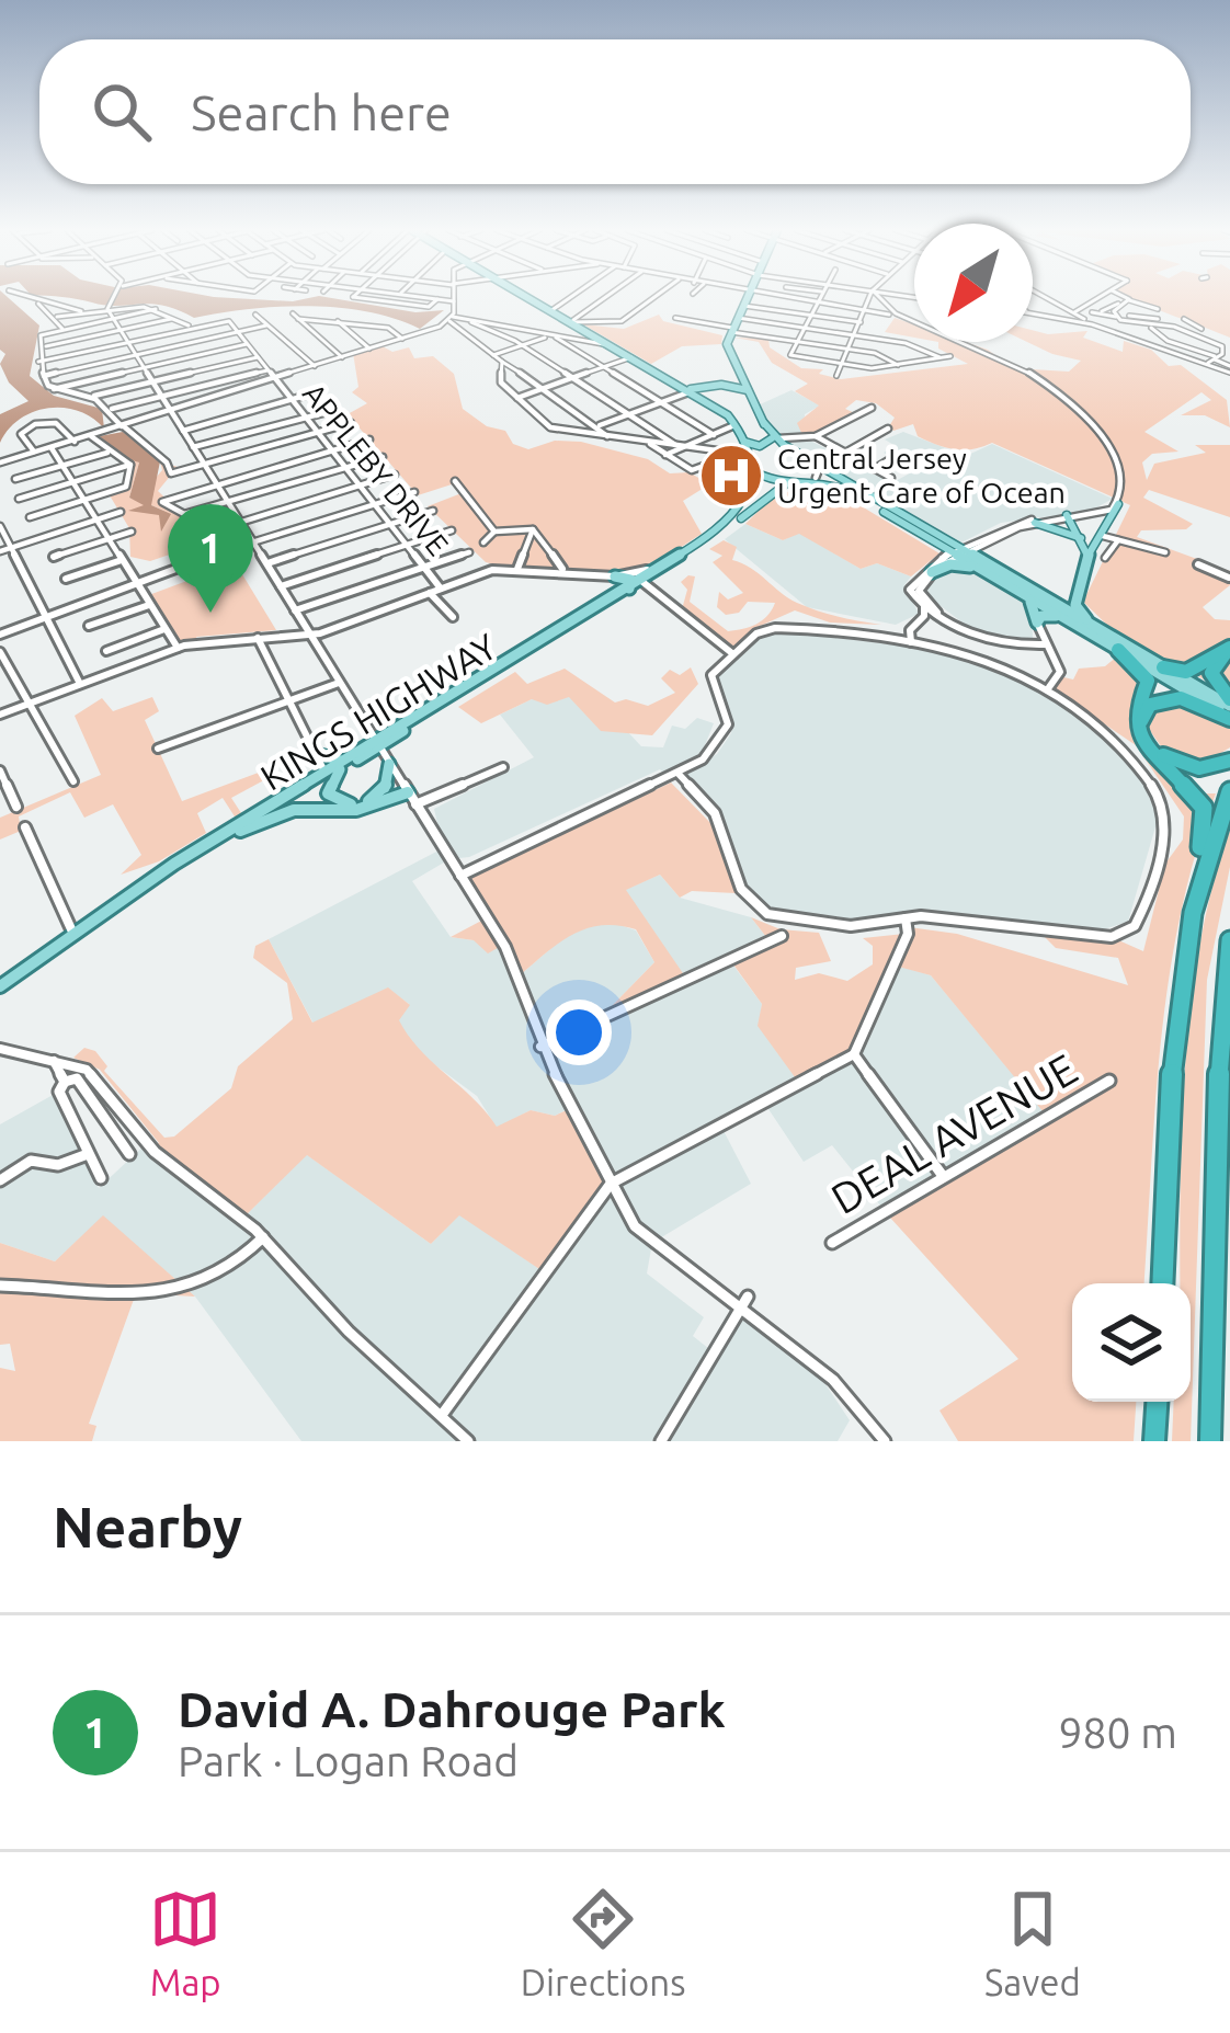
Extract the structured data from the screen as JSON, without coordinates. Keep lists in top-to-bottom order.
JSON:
{
  "streets": {
    "main road": ["KINGS HIGHWAY"],
    "street": ["APPLEBY DRIVE", "DEAL AVENUE"]
  },
  "places": {
    "hospital": ["Central Jersey Urgent Care of Ocean"]
  },
  "north": "bottom left",
  "page": {
    "search": "Search here",
    "pins": "1",
    "heading": "Nearby",
    "list": [
      {
        "mark": "1",
        "name": "David A. Dahrouge Park",
        "note": "Park · Logan Road",
        "value": "980 m"
      }
    ],
    "nav": ["Map", "Directions", "Saved"]
  }
}
